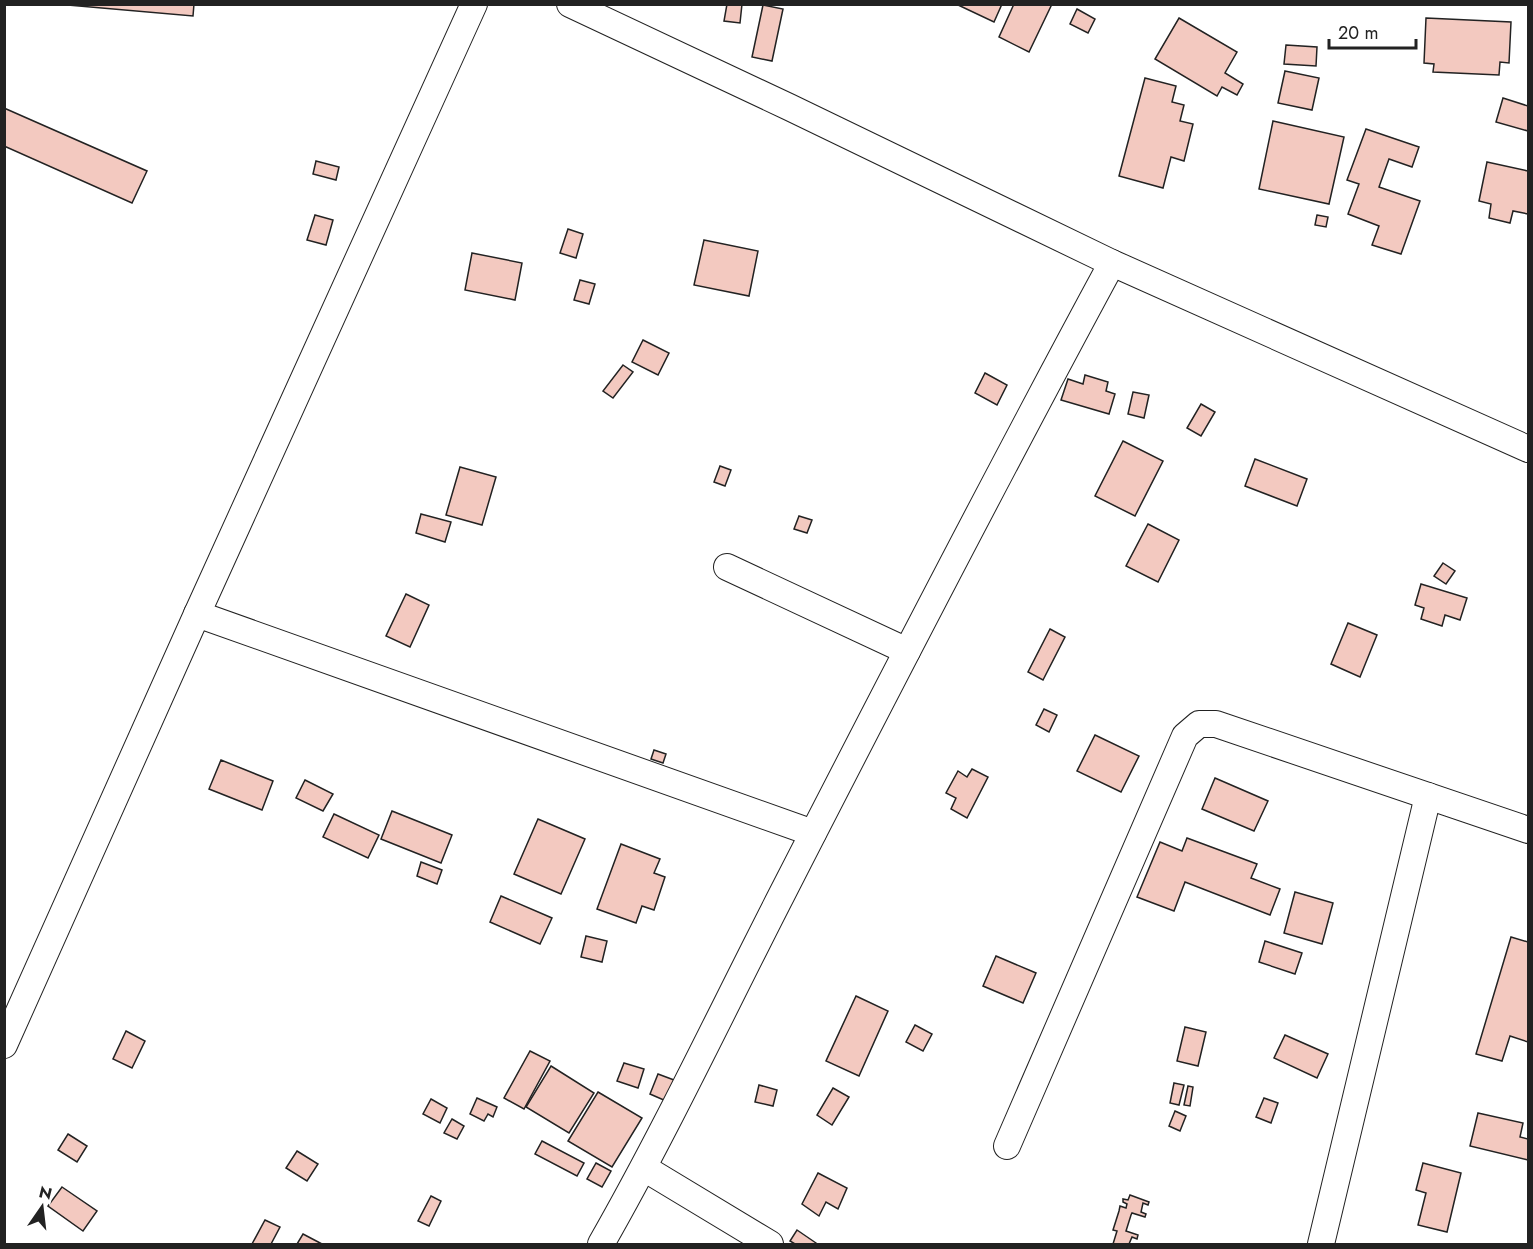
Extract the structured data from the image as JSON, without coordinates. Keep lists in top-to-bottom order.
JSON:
{
  "scale_bar": "20 m",
  "north": "top"
}
